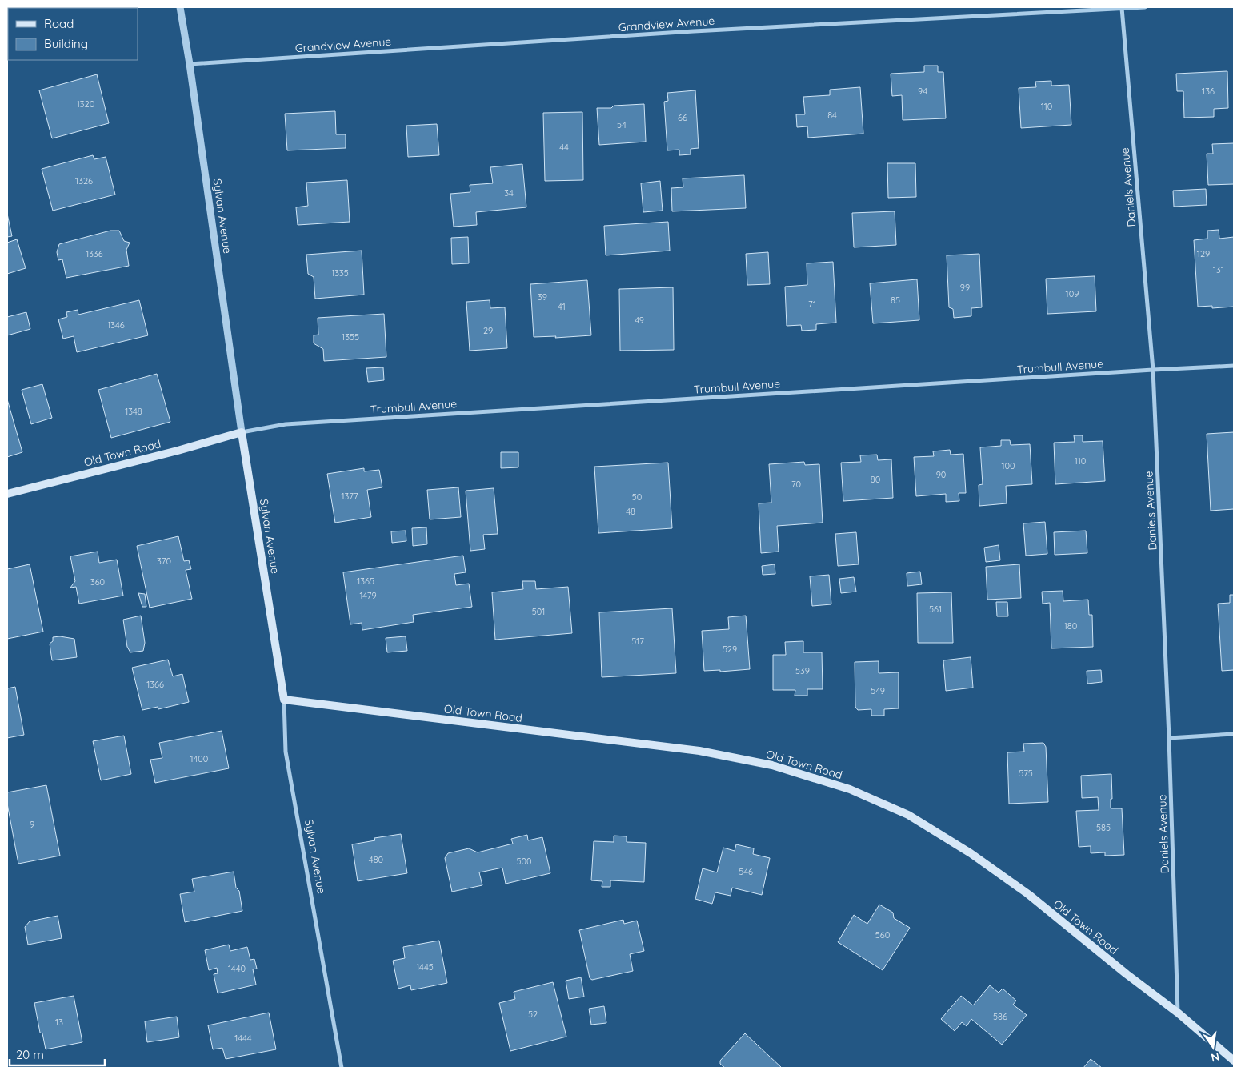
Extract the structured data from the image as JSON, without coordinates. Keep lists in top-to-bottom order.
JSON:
{
  "streets": {
    "main road": ["Sylvan Avenue", "Old Town Road"],
    "street": ["Grandview Avenue", "Daniels Avenue", "Trumbull Avenue"]
  },
  "crossings": [
    ["Grandview Avenue", "Daniels Avenue"],
    ["Grandview Avenue", "Sylvan Avenue"],
    ["Daniels Avenue", "Trumbull Avenue"],
    ["Daniels Avenue", "Old Town Road"],
    ["Sylvan Avenue", "Trumbull Avenue"],
    ["Sylvan Avenue", "Old Town Road"],
    ["Trumbull Avenue", "Old Town Road"]
  ],
  "house_numbers": [
    "94",
    "136",
    "1320",
    "110",
    "84",
    "66",
    "54",
    "44",
    "1326",
    "34",
    "1336",
    "129",
    "131",
    "1335",
    "99",
    "109",
    "39",
    "85",
    "71",
    "41",
    "49",
    "1346",
    "29",
    "1355",
    "1348",
    "110",
    "100",
    "90",
    "80",
    "70",
    "1377",
    "50",
    "48",
    "370",
    "1365",
    "360",
    "1479",
    "561",
    "501",
    "180",
    "517",
    "529",
    "539",
    "1366",
    "549",
    "1400",
    "575",
    "9",
    "585",
    "480",
    "500",
    "546",
    "560",
    "1445",
    "1440",
    "52",
    "586",
    "13",
    "1444"
  ],
  "legend": ["Road", "Building"],
  "scale_bar": "20 m",
  "north": "bottom"
}
